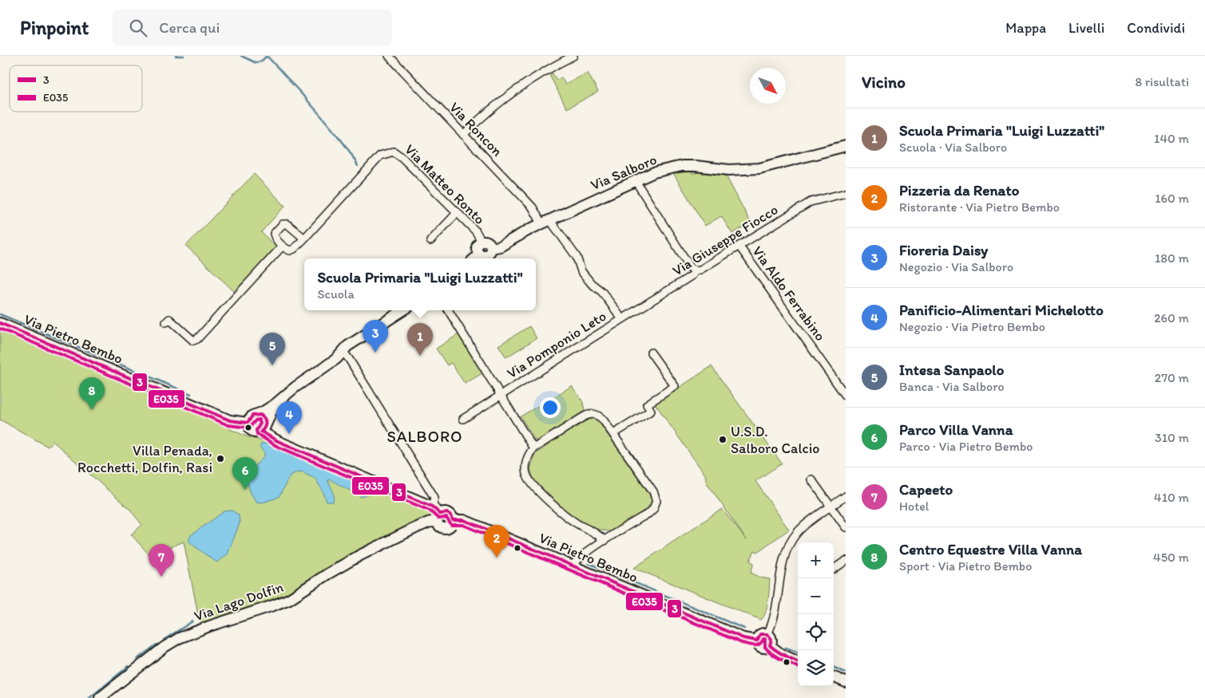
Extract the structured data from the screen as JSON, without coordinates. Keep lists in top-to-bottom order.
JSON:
{
  "streets": {
    "street": [
      "Via Roncon",
      "Via Salboro",
      "Via Matteo Ronto",
      "Via Giuseppe Fiocco",
      "Via Aldo Ferrabino",
      "Via Pietro Bembo",
      "Via Pomponio Leto",
      "Via Lago Dolfin"
    ]
  },
  "crossings": [
    ["Via Roncon", "Via Salboro"],
    ["Via Roncon", "Via Pomponio Leto"],
    ["Via Salboro", "Via Matteo Ronto"],
    ["Via Salboro", "Via Pomponio Leto"],
    ["Via Giuseppe Fiocco", "Via Aldo Ferrabino"],
    ["Via Giuseppe Fiocco", "Via Pomponio Leto"],
    ["Via Pietro Bembo", "Via Lago Dolfin"]
  ],
  "districts": ["SALBORO"],
  "places": ["U.S.D. Salboro Calcio", "Villa Penada, Rocchetti, Dolfin, Rasi"],
  "lines": ["transit line 3", "transit line E035"],
  "legend": ["3", "E035"],
  "north": "bottom right",
  "page": {
    "header": "Pinpoint",
    "search": "Cerca qui",
    "nav": ["Mappa", "Livelli", "Condividi"],
    "heading": ["Vicino", "8 risultati"],
    "list": [
      {
        "mark": "1",
        "name": "Scuola Primaria \"Luigi Luzzatti\"",
        "note": "Scuola · Via Salboro",
        "value": "140 m"
      },
      {
        "mark": "2",
        "name": "Pizzeria da Renato",
        "note": "Ristorante · Via Pietro Bembo",
        "value": "160 m"
      },
      {
        "mark": "3",
        "name": "Fioreria Daisy",
        "note": "Negozio · Via Salboro",
        "value": "180 m"
      },
      {
        "mark": "4",
        "name": "Panificio-Alimentari Michelotto",
        "note": "Negozio · Via Pietro Bembo",
        "value": "260 m"
      },
      {
        "mark": "5",
        "name": "Intesa Sanpaolo",
        "note": "Banca · Via Salboro",
        "value": "270 m"
      },
      {
        "mark": "6",
        "name": "Parco Villa Vanna",
        "note": "Parco · Via Pietro Bembo",
        "value": "310 m"
      },
      {
        "mark": "7",
        "name": "Capeeto",
        "note": "Hotel",
        "value": "410 m"
      },
      {
        "mark": "8",
        "name": "Centro Equestre Villa Vanna",
        "note": "Sport · Via Pietro Bembo",
        "value": "450 m"
      }
    ],
    "popup": ["Scuola Primaria \"Luigi Luzzatti\"", "Scuola"],
    "pins": [
      "3",
      "1",
      "5",
      "8",
      "4",
      "6",
      "2",
      "7"
    ],
    "map_buttons": ["+", "−"]
  }
}
